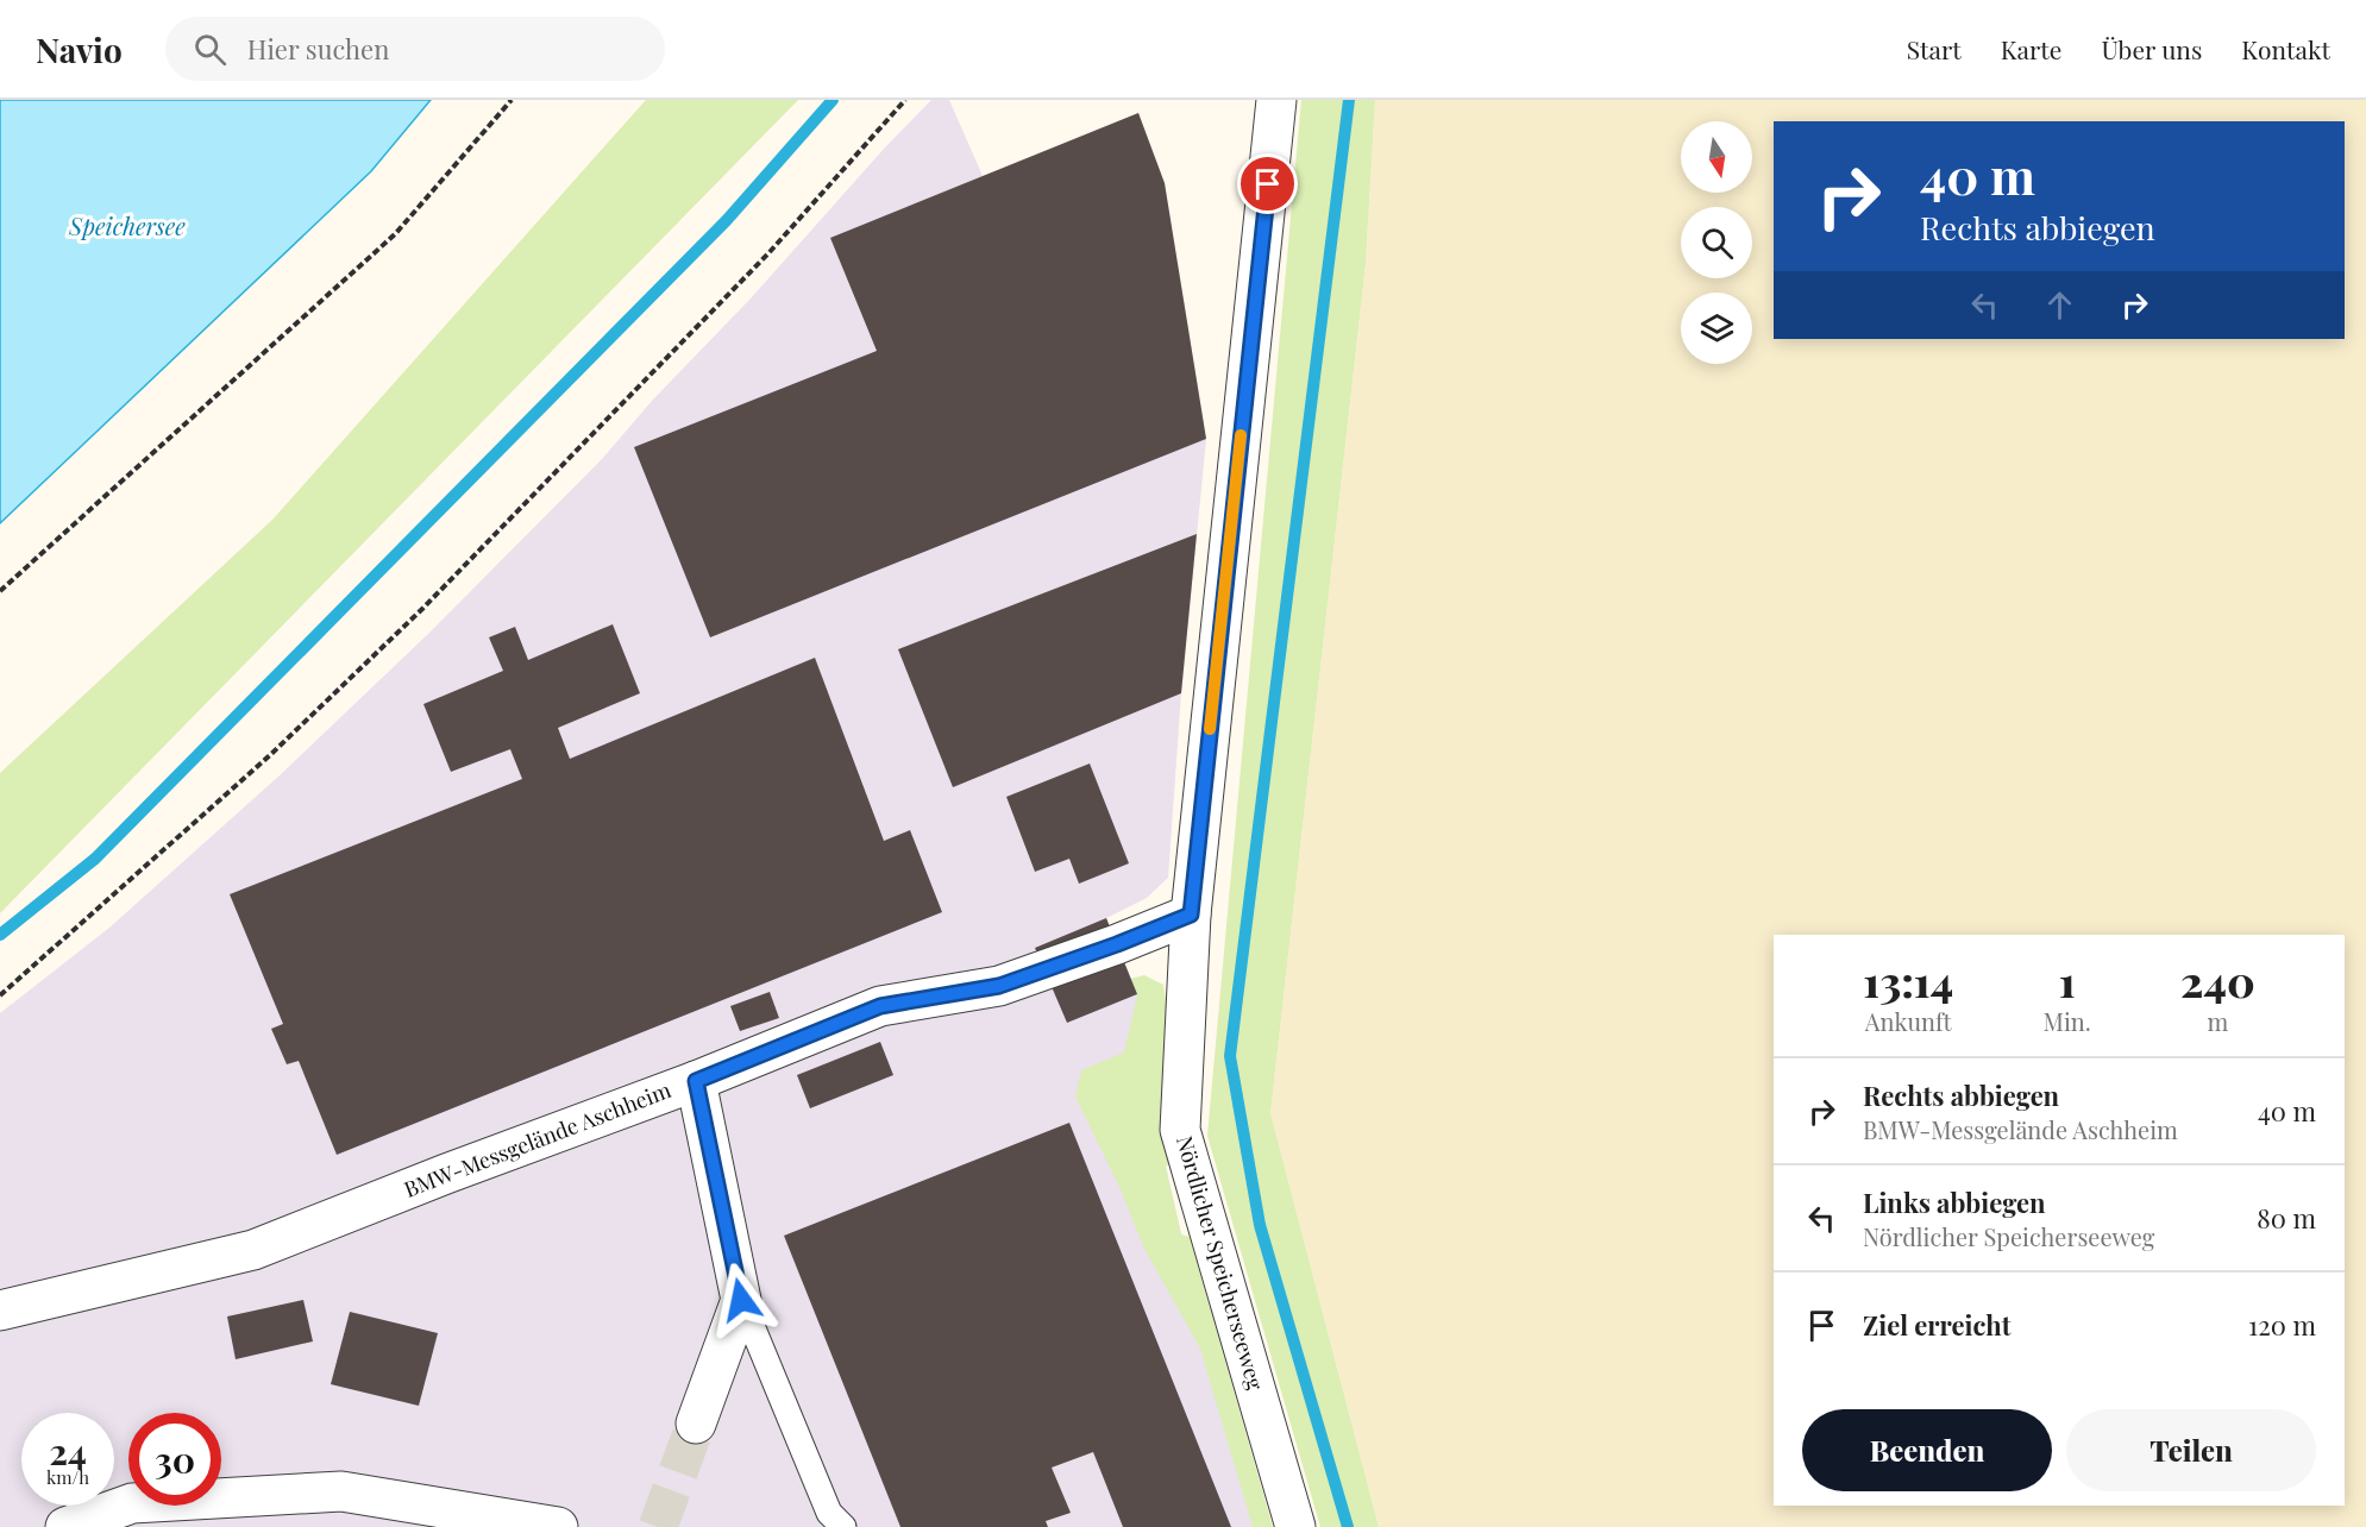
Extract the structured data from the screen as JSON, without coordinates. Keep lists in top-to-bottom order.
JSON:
{
  "streets": {
    "street": ["BMW-Messgelände Aschheim", "Nördlicher Speicherseeweg"]
  },
  "crossings": [
    ["BMW-Messgelände Aschheim", "Nördlicher Speicherseeweg"]
  ],
  "water": ["Speichersee"],
  "north": "bottom",
  "page": {
    "header": "Navio",
    "search": "Hier suchen",
    "nav": [
      "Start",
      "Karte",
      "Über uns",
      "Kontakt"
    ],
    "turn": ["40 m", "Rechts abbiegen"],
    "eta": [
      "13:14",
      "Ankunft",
      "1",
      "Min.",
      "240",
      "m"
    ],
    "list": [
      {
        "name": "Rechts abbiegen",
        "note": "BMW-Messgelände Aschheim",
        "value": "40 m"
      },
      {
        "name": "Links abbiegen",
        "note": "Nördlicher Speicherseeweg",
        "value": "80 m"
      },
      {
        "name": "Ziel erreicht",
        "value": "120 m"
      }
    ],
    "buttons": ["Beenden", "Teilen"],
    "speed": "24 km/h",
    "limit": "30"
  }
}
